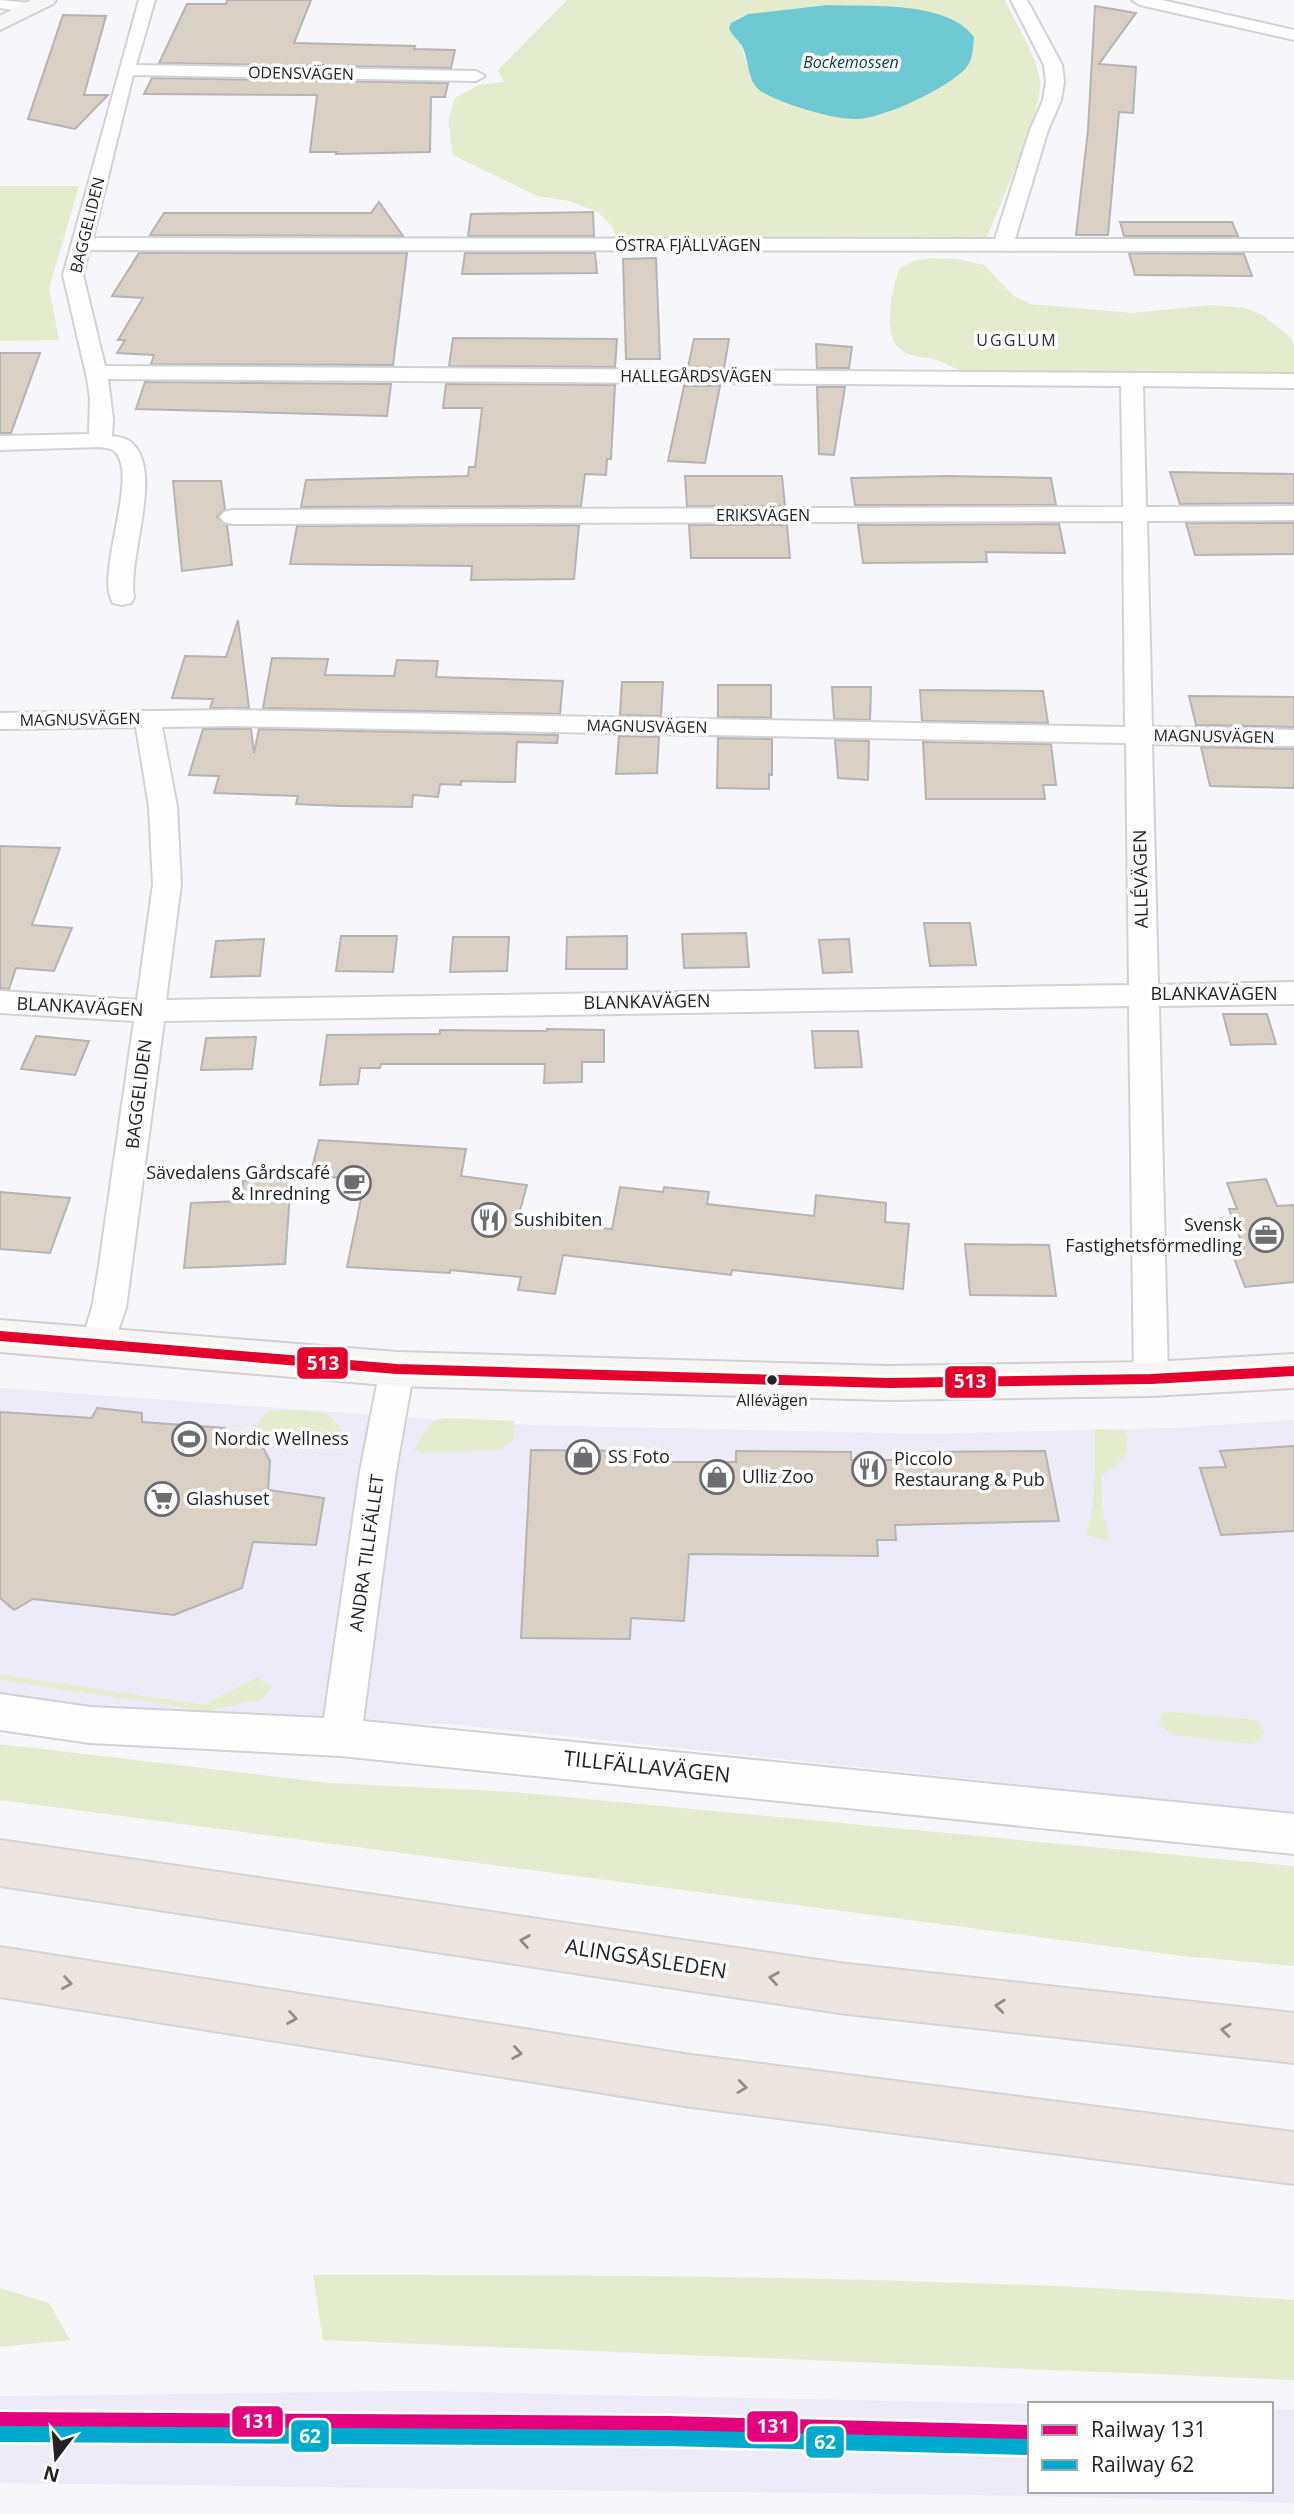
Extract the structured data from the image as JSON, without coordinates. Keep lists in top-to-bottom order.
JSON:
{
  "streets": {
    "highway": ["ALINGSÅSLEDEN"],
    "street": [
      "ODENSVÄGEN",
      "BAGGELIDEN",
      "ÖSTRA FJÄLLVÄGEN",
      "HALLEGÅRDSVÄGEN",
      "ERIKSVÄGEN",
      "MAGNUSVÄGEN",
      "ALLÉVÄGEN",
      "BLANKAVÄGEN",
      "ANDRA TILLFÄLLET",
      "TILLFÄLLAVÄGEN"
    ]
  },
  "crossings": [
    ["ODENSVÄGEN", "BAGGELIDEN"],
    ["BAGGELIDEN", "ÖSTRA FJÄLLVÄGEN"],
    ["BAGGELIDEN", "HALLEGÅRDSVÄGEN"],
    ["BAGGELIDEN", "MAGNUSVÄGEN"],
    ["BAGGELIDEN", "BLANKAVÄGEN"],
    ["HALLEGÅRDSVÄGEN", "ALLÉVÄGEN"],
    ["ERIKSVÄGEN", "ALLÉVÄGEN"],
    ["MAGNUSVÄGEN", "ALLÉVÄGEN"],
    ["ALLÉVÄGEN", "BLANKAVÄGEN"],
    ["ANDRA TILLFÄLLET", "TILLFÄLLAVÄGEN"]
  ],
  "districts": ["UGGLUM"],
  "water": ["Bockemossen"],
  "places": {
    "cafe": ["Sävedalens Gårdscafé & Inredning"],
    "restaurant": ["Sushibiten", "Piccolo Restaurang & Pub"],
    "office": ["Svensk Fastighetsförmedling"],
    "other": ["Allévägen"],
    "sports": ["Nordic Wellness"],
    "shop": ["SS Foto", "Ulliz Zoo"],
    "supermarket": ["Glashuset"]
  },
  "lines": ["transit line 513", "rail line 131", "rail line 62"],
  "legend": ["Railway 131", "Railway 62"],
  "north": "bottom"
}
